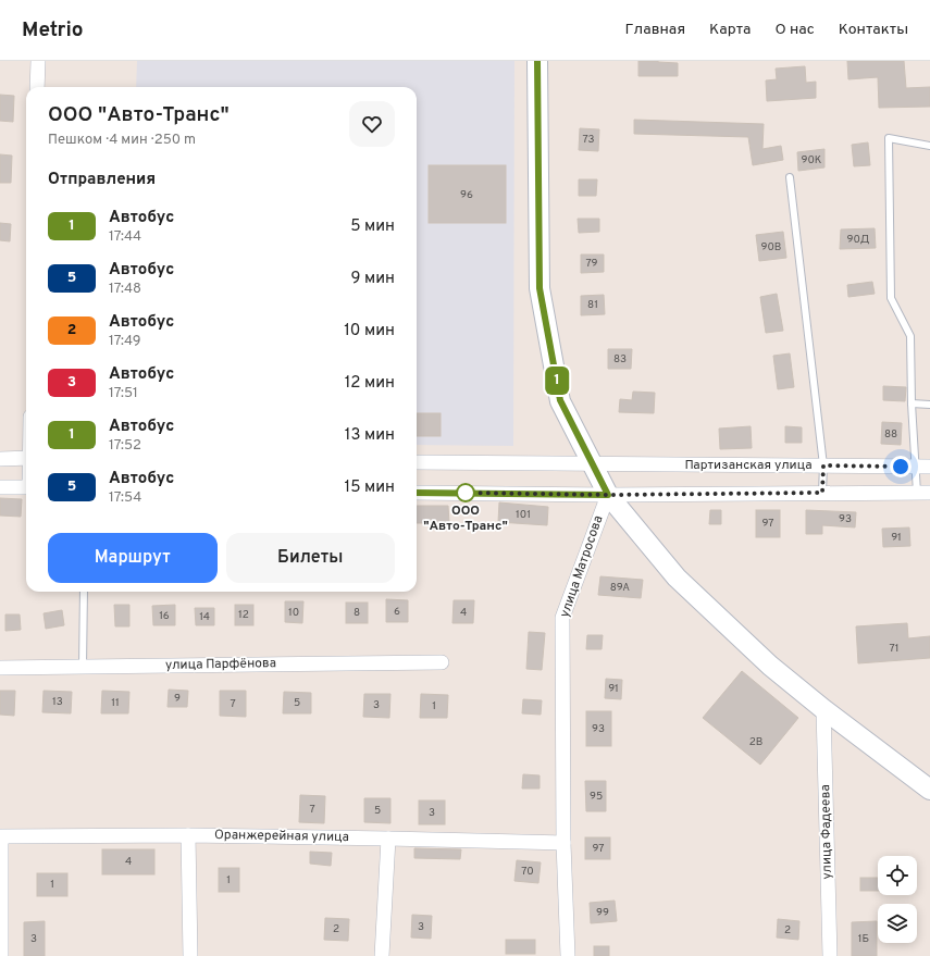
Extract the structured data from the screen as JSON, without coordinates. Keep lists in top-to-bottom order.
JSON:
{
  "streets": {
    "street": [
      "Партизанская улица",
      "улица Матросова",
      "улица Парфёнова",
      "улица Фадеева",
      "Оранжерейная улица"
    ]
  },
  "crossings": [
    ["Партизанская улица", "улица Матросова"],
    ["улица Матросова", "Оранжерейная улица"]
  ],
  "places": ["ООО \"Авто-Транс\""],
  "lines": ["bus line 1"],
  "house_numbers": [
    "73",
    "90К",
    "96",
    "90Д",
    "90В",
    "79",
    "81",
    "83",
    "88",
    "101",
    "93",
    "97",
    "91",
    "89А",
    "6",
    "10",
    "8",
    "4",
    "12",
    "16",
    "14",
    "71",
    "91",
    "9",
    "13",
    "11",
    "5",
    "7",
    "3",
    "1",
    "93",
    "2В",
    "95",
    "7",
    "5",
    "3",
    "97",
    "4",
    "70",
    "1",
    "1",
    "99",
    "3",
    "2",
    "2",
    "3",
    "1Б"
  ],
  "page": {
    "header": "Metrio",
    "nav": [
      "Главная",
      "Карта",
      "О нас",
      "Контакты"
    ],
    "on_map": "1",
    "heading": [
      ["ООО \"Авто-Транс\"", "Пешком · 4 мин · 250 m"],
      "Отправления"
    ],
    "list": [
      {
        "mark": "1",
        "name": "Автобус",
        "note": "17:44",
        "value": "5 мин"
      },
      {
        "mark": "5",
        "name": "Автобус",
        "note": "17:48",
        "value": "9 мин"
      },
      {
        "mark": "2",
        "name": "Автобус",
        "note": "17:49",
        "value": "10 мин"
      },
      {
        "mark": "3",
        "name": "Автобус",
        "note": "17:51",
        "value": "12 мин"
      },
      {
        "mark": "1",
        "name": "Автобус",
        "note": "17:52",
        "value": "13 мин"
      },
      {
        "mark": "5",
        "name": "Автобус",
        "note": "17:54",
        "value": "15 мин"
      }
    ],
    "buttons": ["Маршрут", "Билеты"]
  }
}
